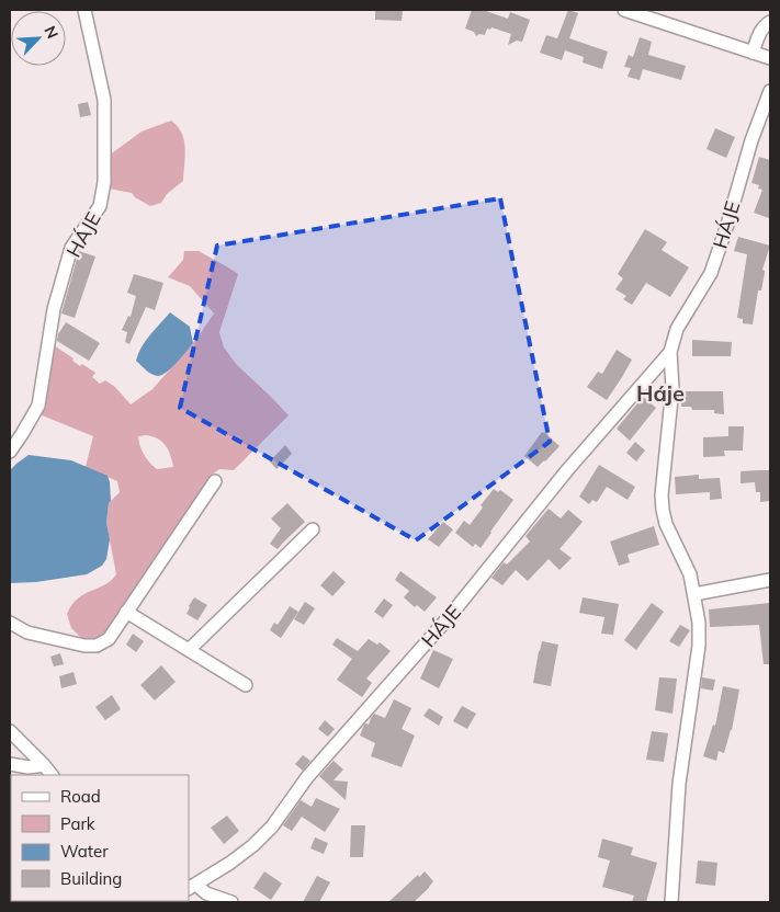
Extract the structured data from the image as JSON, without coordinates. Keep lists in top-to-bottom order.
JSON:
{
  "streets": {
    "street": ["HÁJE"]
  },
  "districts": ["Háje"],
  "legend": [
    "Road",
    "Park",
    "Water",
    "Building"
  ],
  "north": "top right"
}
